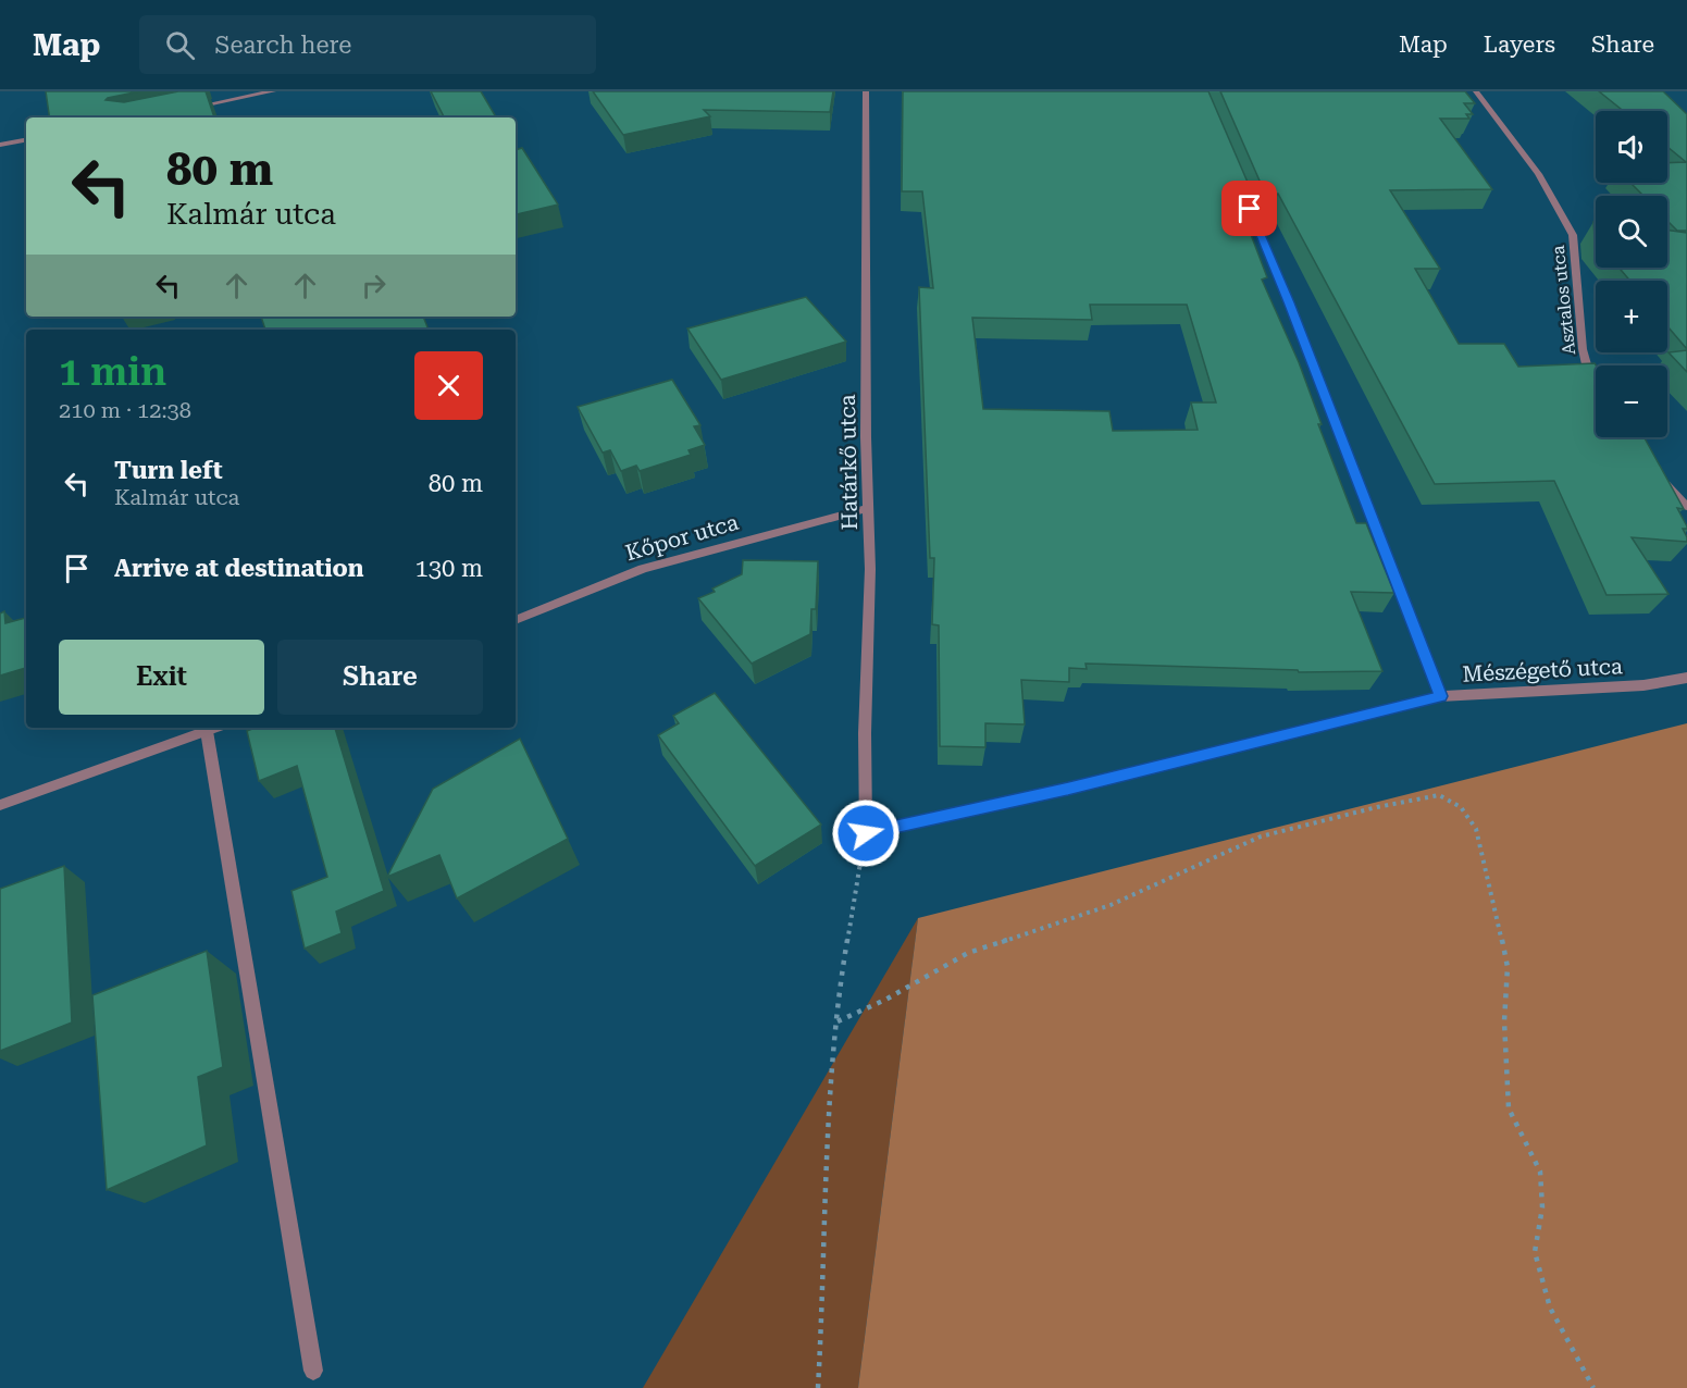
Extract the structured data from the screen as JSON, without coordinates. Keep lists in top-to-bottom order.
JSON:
{
  "streets": {
    "street": [
      "Asztalos utca",
      "Határkő utca",
      "Kőpor utca",
      "Mészégető utca"
    ]
  },
  "crossings": [
    ["Határkő utca", "Kőpor utca"],
    ["Határkő utca", "Mészégető utca"]
  ],
  "page": {
    "header": "Map",
    "search": "Search here",
    "nav": ["Map", "Layers", "Share"],
    "map_buttons": ["+", "−"],
    "turn": ["80 m", "Kalmár utca"],
    "heading": ["1 min", "210 m · 12:38"],
    "list": [
      {
        "name": "Turn left",
        "note": "Kalmár utca",
        "value": "80 m"
      },
      {
        "name": "Arrive at destination",
        "value": "130 m"
      }
    ],
    "buttons": ["Exit", "Share"]
  }
}
